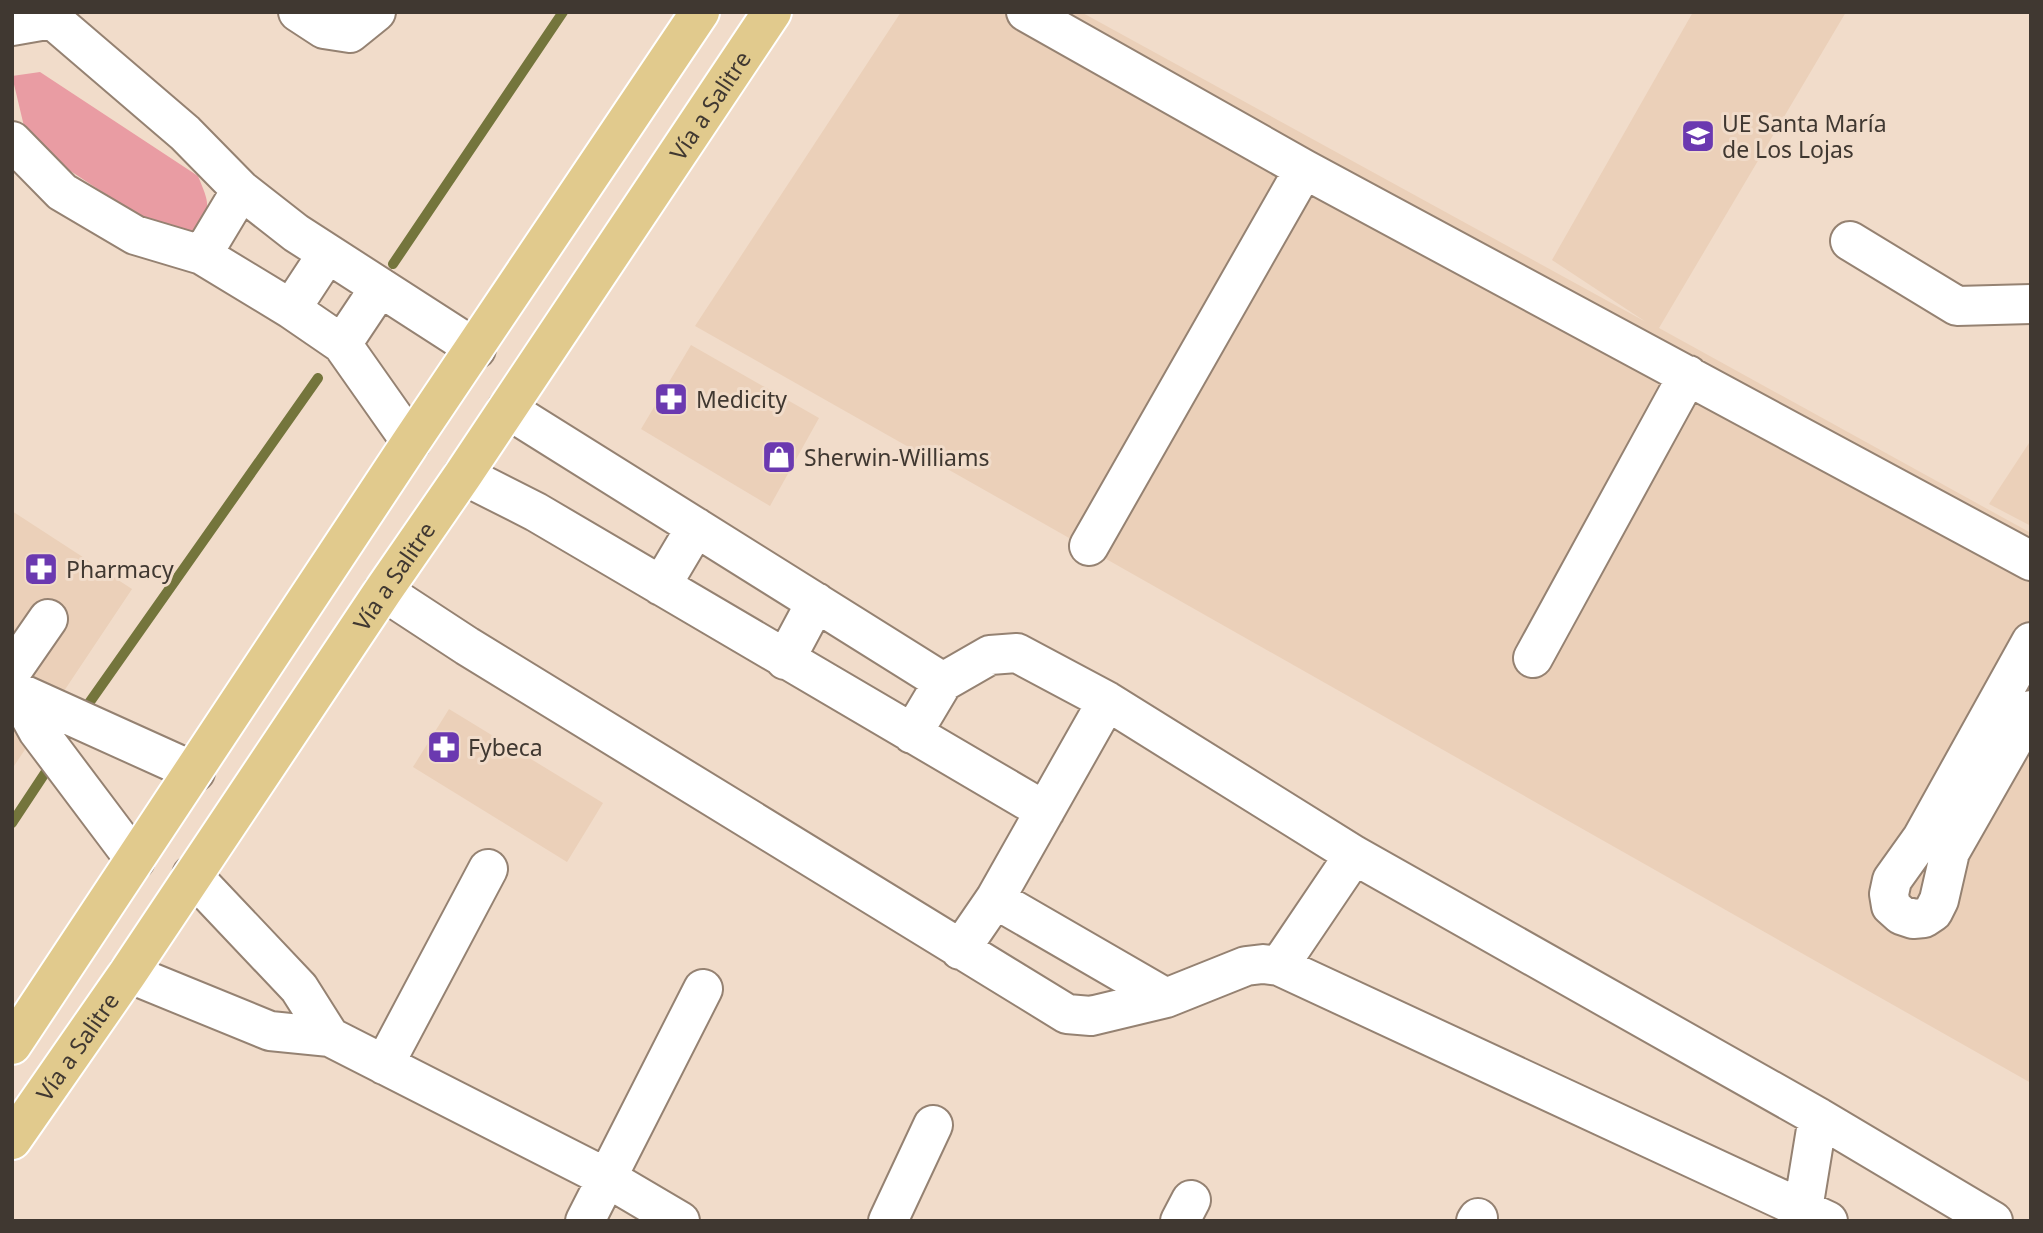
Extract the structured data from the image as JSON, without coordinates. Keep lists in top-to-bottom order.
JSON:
{
  "streets": {
    "main road": ["Vía a Salitre"]
  },
  "places": {
    "school or university": ["UE Santa María de Los Lojas"],
    "pharmacy": ["Medicity", "Pharmacy", "Fybeca"],
    "shop": ["Sherwin-Williams"]
  }
}
